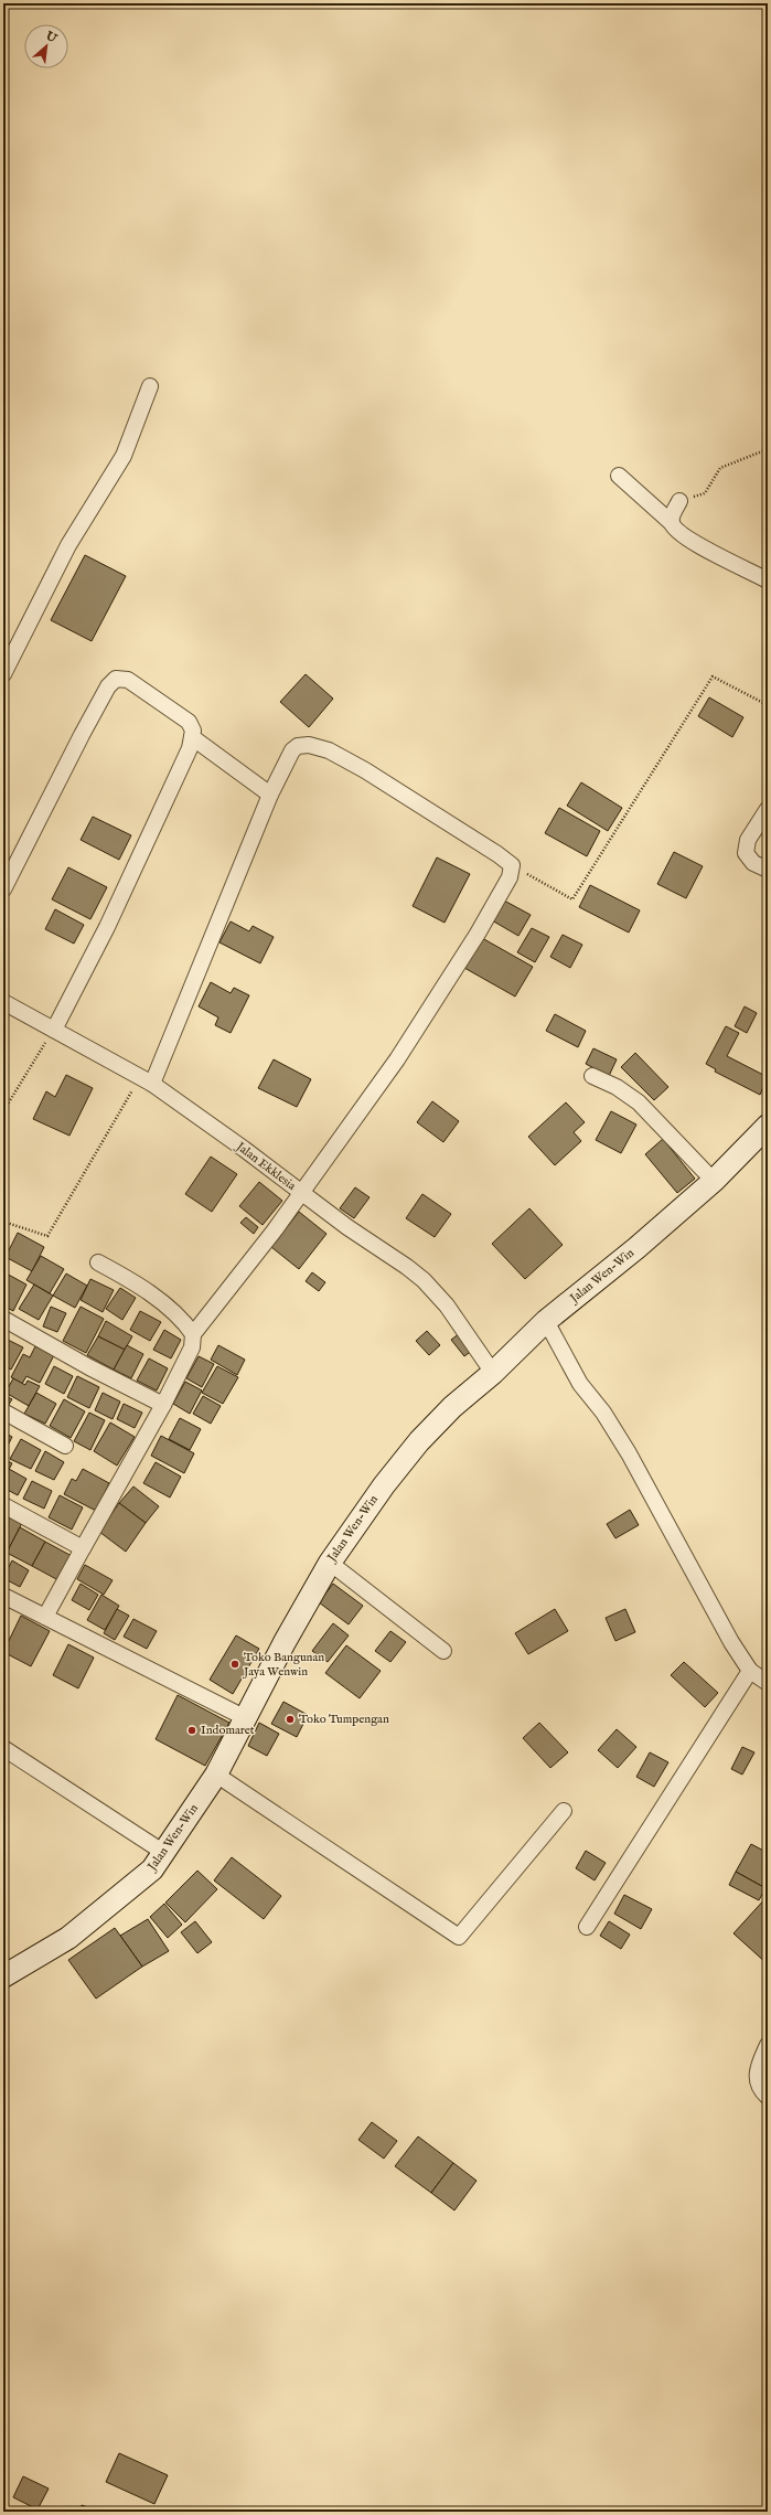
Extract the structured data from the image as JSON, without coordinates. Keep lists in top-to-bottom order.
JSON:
{
  "streets": {
    "street": ["Jalan Ekklesia", "Jalan Wen-Win"]
  },
  "crossings": [
    ["Jalan Ekklesia", "Jalan Wen-Win"]
  ],
  "places": ["Toko Bangunan Jaya Wenwin", "Toko Tumpengan", "Indomaret"],
  "north": "top right"
}
